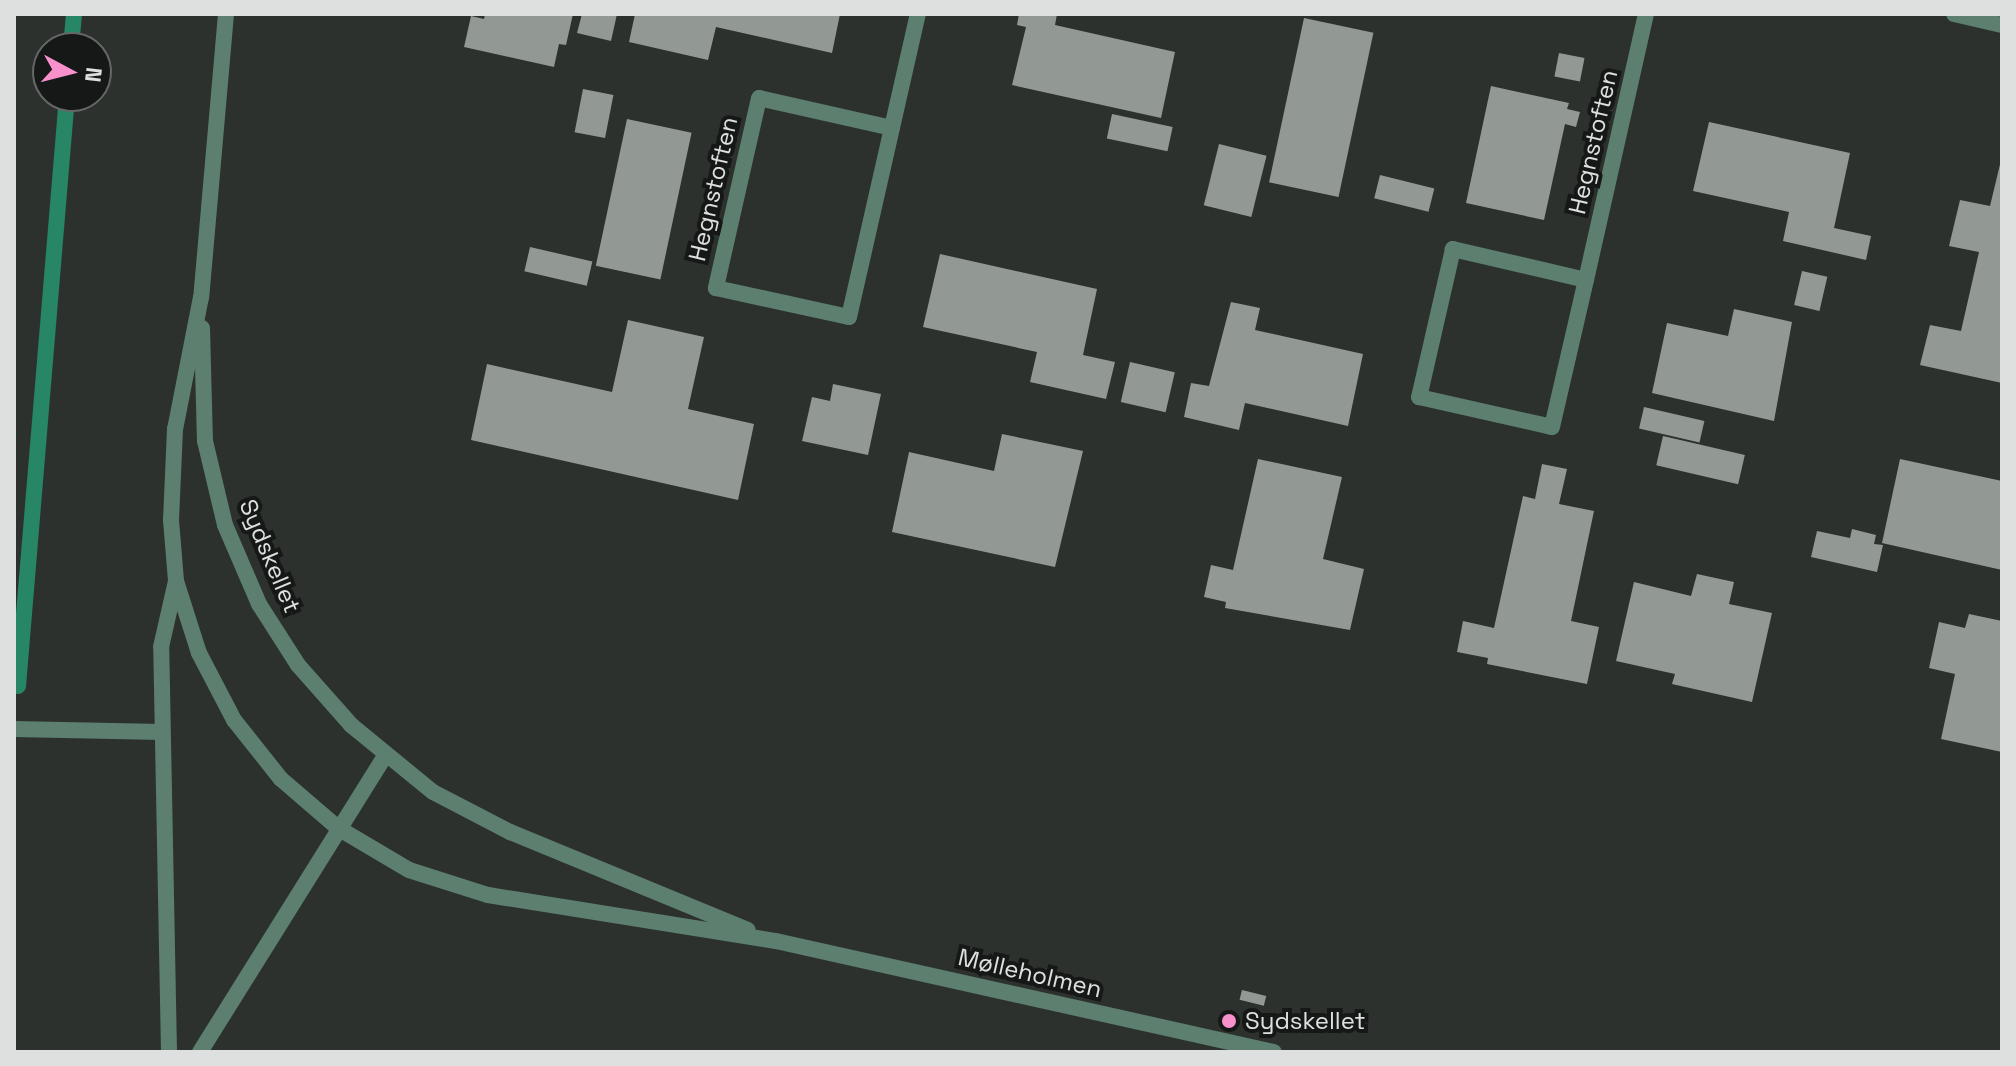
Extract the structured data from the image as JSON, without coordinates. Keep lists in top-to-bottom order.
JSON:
{
  "streets": {
    "street": ["Hegnstoften", "Sydskellet", "Mølleholmen"]
  },
  "crossings": [
    ["Sydskellet", "Mølleholmen"]
  ],
  "places": ["Sydskellet"],
  "north": "right"
}
